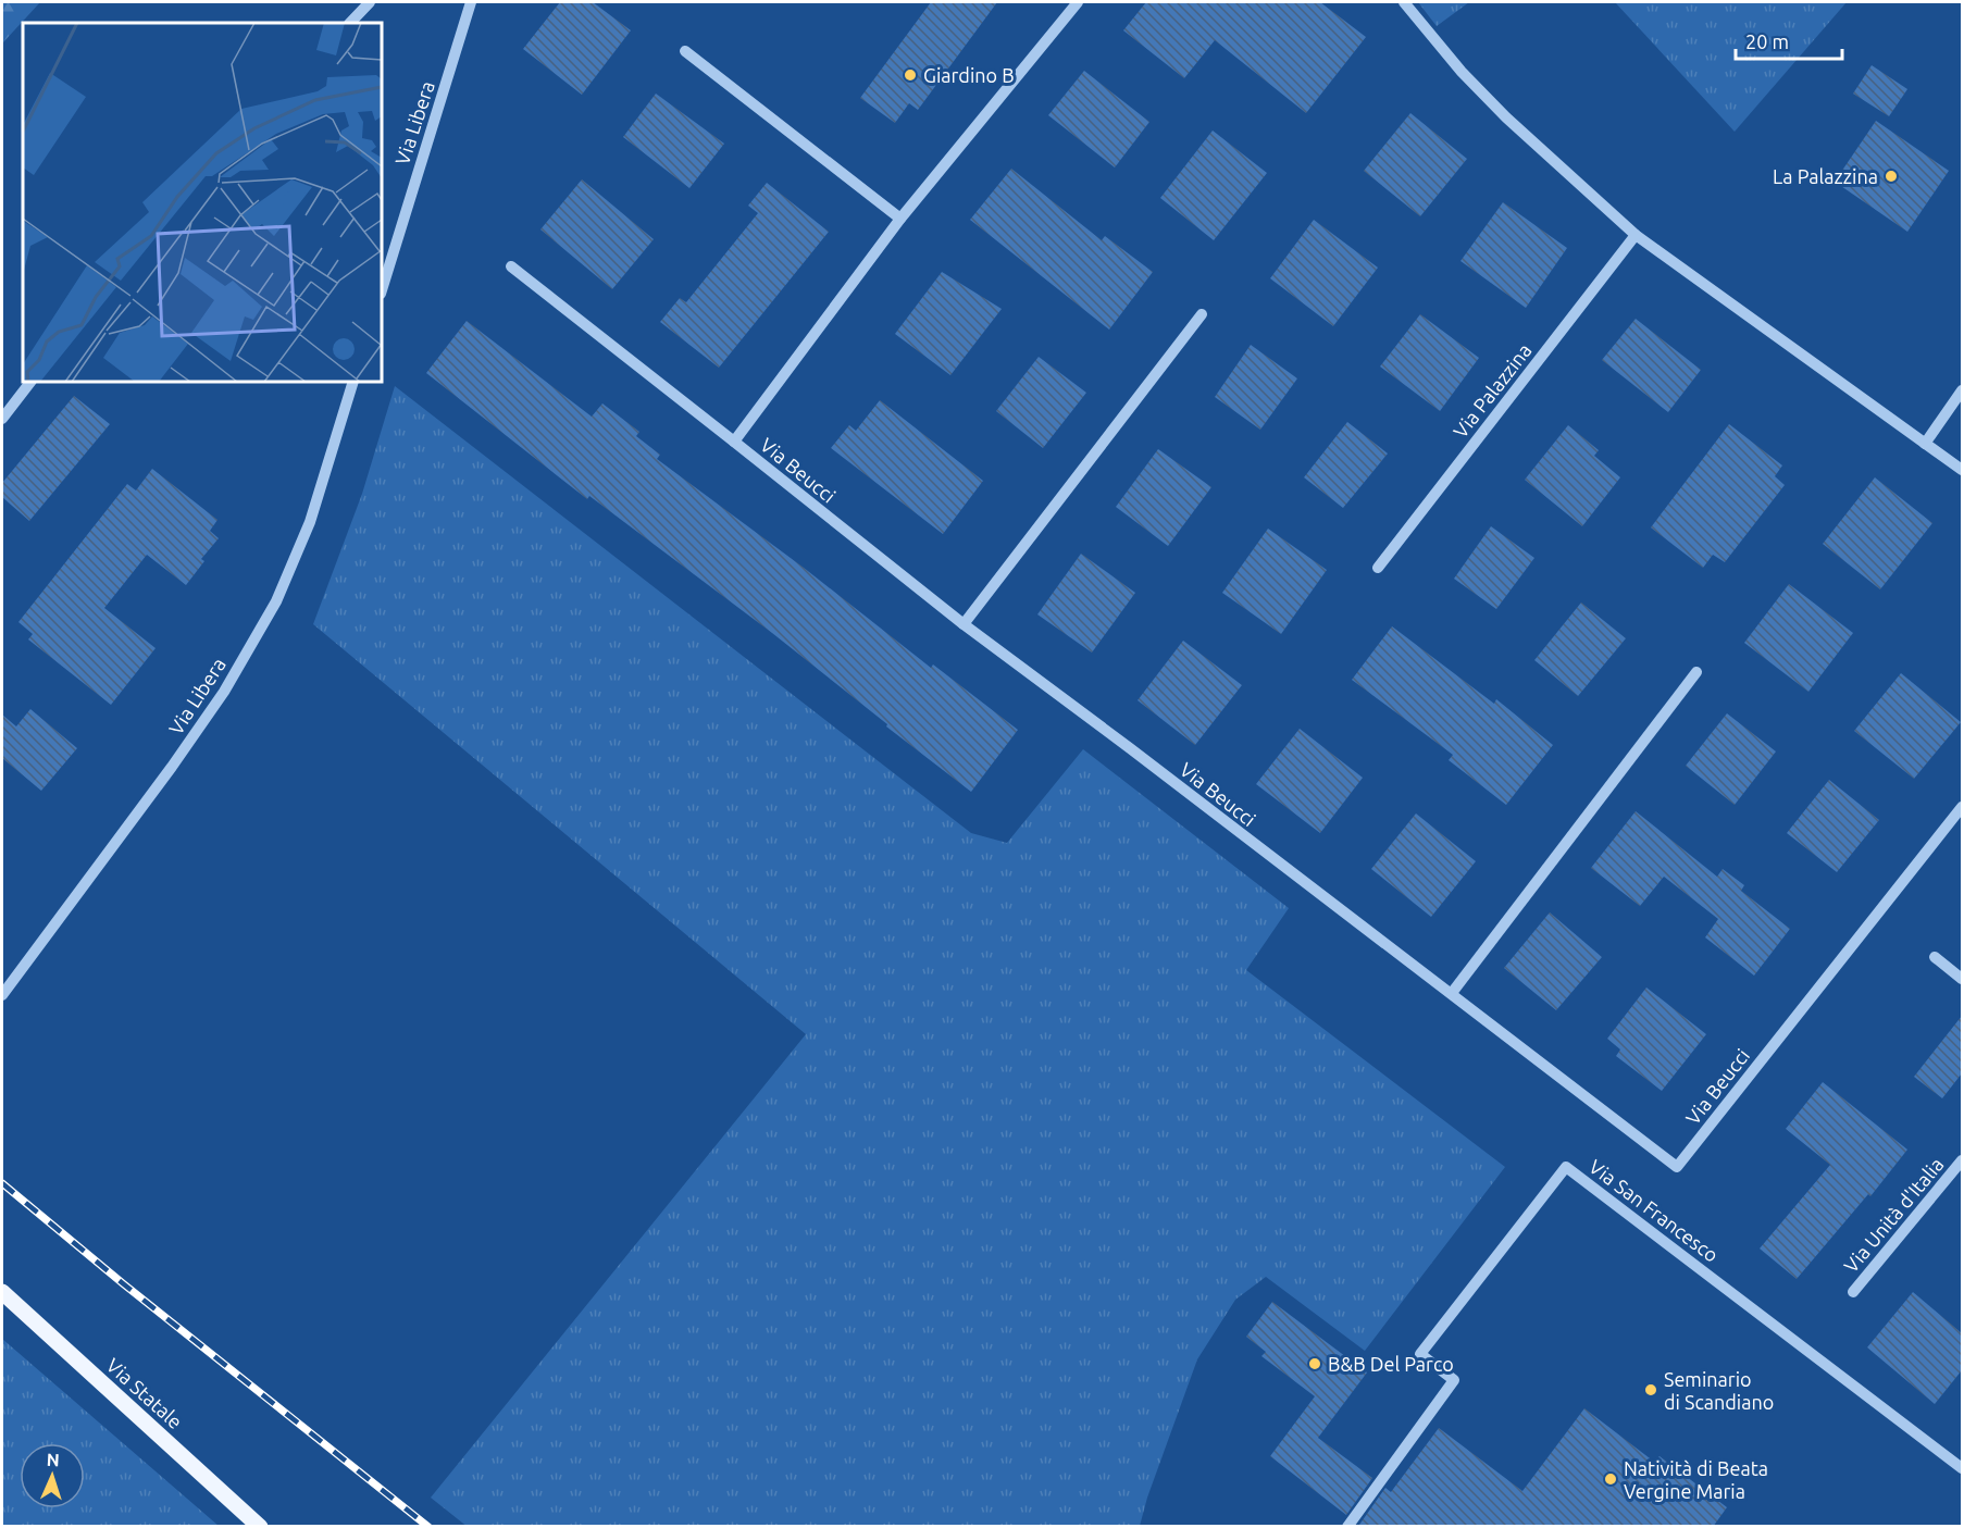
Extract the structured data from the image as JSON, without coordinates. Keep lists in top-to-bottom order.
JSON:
{
  "streets": {
    "main road": ["Via Statale"],
    "street": [
      "Via Libera",
      "Via Palazzina",
      "Via Beucci",
      "Via San Francesco",
      "Via Unità d'Italia"
    ]
  },
  "places": [
    "Giardino B",
    "La Palazzina",
    "B&B Del Parco",
    "Seminario di Scandiano",
    "Natività di Beata Vergine Maria"
  ],
  "scale_bar": "20 m",
  "north": "top"
}
